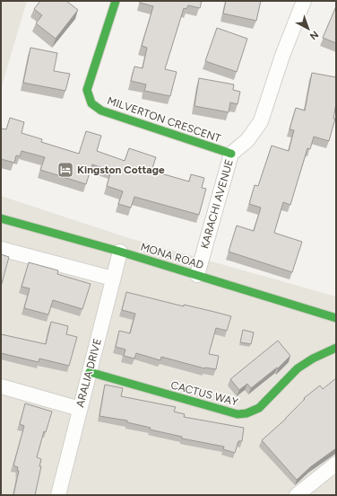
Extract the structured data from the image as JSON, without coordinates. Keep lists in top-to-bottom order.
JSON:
{
  "streets": {
    "street": [
      "MILVERTON CRESCENT",
      "KARACHI AVENUE",
      "MONA ROAD",
      "ARALIA DRIVE",
      "CACTUS WAY"
    ]
  },
  "crossings": [
    ["MILVERTON CRESCENT", "KARACHI AVENUE"],
    ["KARACHI AVENUE", "MONA ROAD"],
    ["MONA ROAD", "ARALIA DRIVE"],
    ["ARALIA DRIVE", "CACTUS WAY"]
  ],
  "places": {
    "hotel": ["Kingston Cottage"]
  },
  "north": "bottom right"
}
